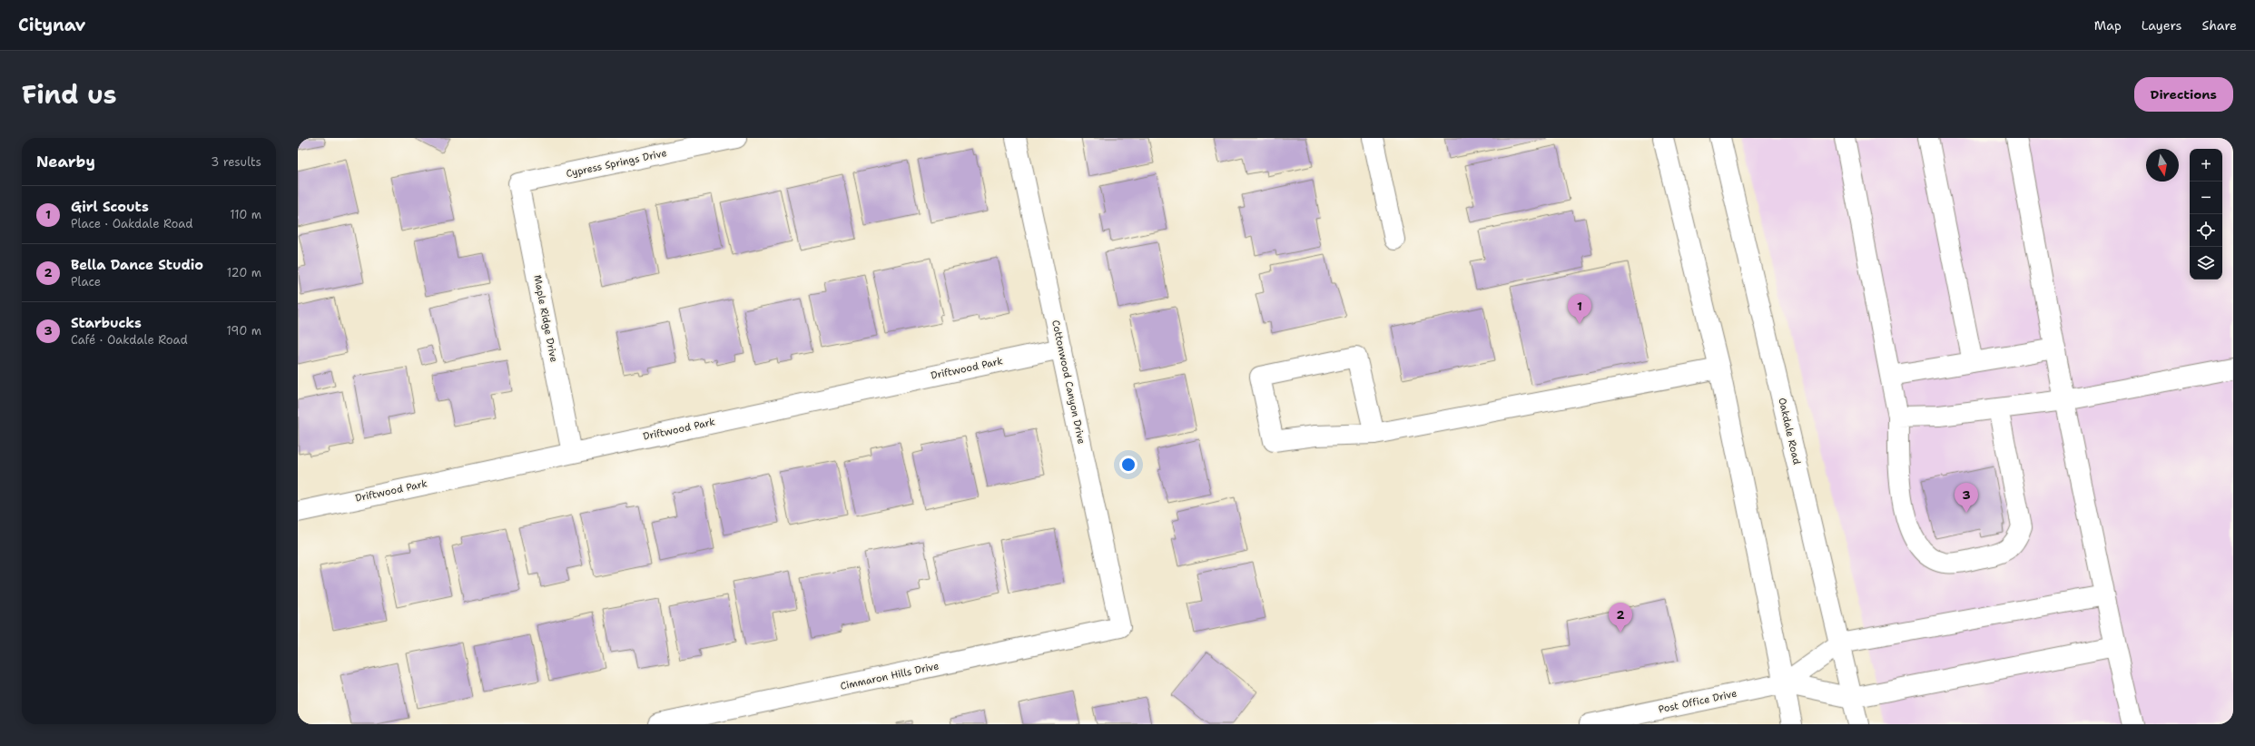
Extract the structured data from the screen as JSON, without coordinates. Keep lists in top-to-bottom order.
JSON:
{
  "streets": {
    "street": [
      "Cypress Springs Drive",
      "Maple Ridge Drive",
      "Driftwood Park",
      "Cottonwood Canyon Drive",
      "Oakdale Road",
      "Cimmaron Hills Drive",
      "Post Office Drive"
    ]
  },
  "crossings": [
    ["Cypress Springs Drive", "Maple Ridge Drive"],
    ["Maple Ridge Drive", "Driftwood Park"],
    ["Driftwood Park", "Cottonwood Canyon Drive"],
    ["Cottonwood Canyon Drive", "Cimmaron Hills Drive"]
  ],
  "north": "bottom",
  "page": {
    "header": "Citynav",
    "nav": ["Map", "Layers", "Share"],
    "title": "Find us",
    "buttons": "Directions",
    "heading": ["Nearby", "3 results"],
    "map_buttons": ["+", "−"],
    "list": [
      {
        "mark": "1",
        "name": "Girl Scouts",
        "note": "Place · Oakdale Road",
        "value": "110 m"
      },
      {
        "mark": "2",
        "name": "Bella Dance Studio",
        "note": "Place",
        "value": "120 m"
      },
      {
        "mark": "3",
        "name": "Starbucks",
        "note": "Café · Oakdale Road",
        "value": "190 m"
      }
    ],
    "pins": ["1", "3", "2"]
  }
}
